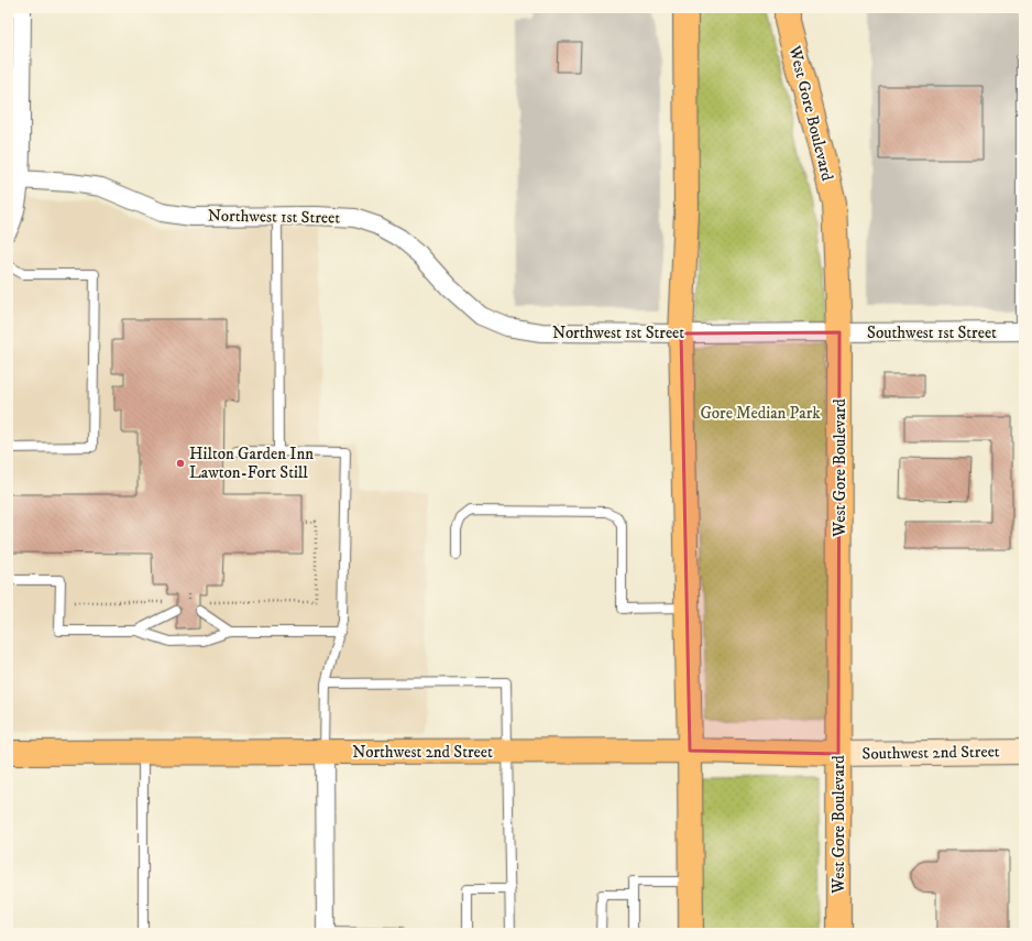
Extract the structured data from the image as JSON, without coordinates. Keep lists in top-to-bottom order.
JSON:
{
  "streets": {
    "main road": ["West Gore Boulevard", "Northwest 2nd Street", "Southwest 2nd Street"],
    "street": ["Northwest 1st Street", "Southwest 1st Street"]
  },
  "crossings": [
    ["West Gore Boulevard", "Northwest 1st Street"],
    ["West Gore Boulevard", "Southwest 1st Street"],
    ["West Gore Boulevard", "Northwest 2nd Street"],
    ["West Gore Boulevard", "Southwest 2nd Street"],
    ["Northwest 1st Street", "Southwest 1st Street"],
    ["Northwest 2nd Street", "Southwest 2nd Street"]
  ],
  "parks": ["Gore Median Park"],
  "places": ["Hilton Garden Inn Lawton-Fort Still"]
}
